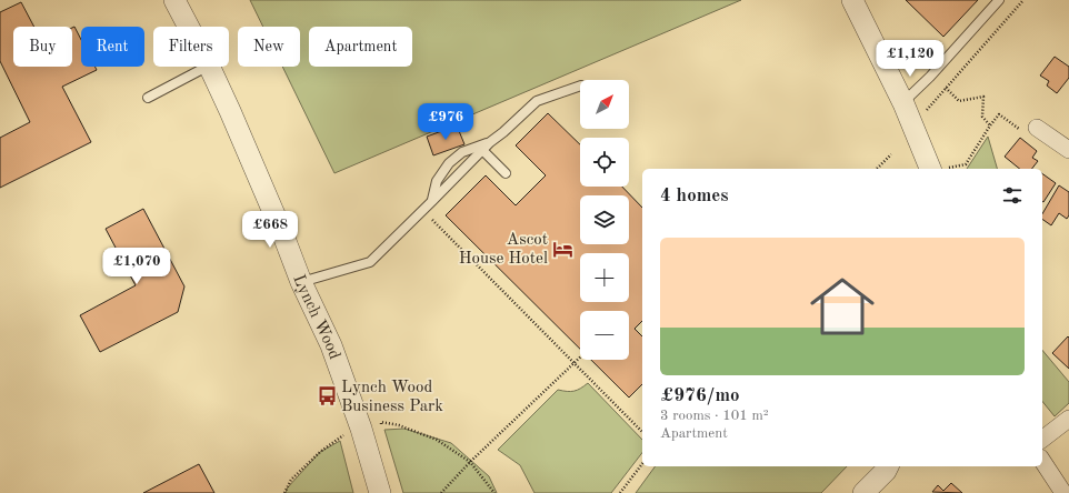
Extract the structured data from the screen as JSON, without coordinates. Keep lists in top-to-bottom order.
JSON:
{
  "streets": {
    "street": ["Lynch Wood"]
  },
  "places": {
    "hotel": ["Ascot House Hotel"],
    "bus stop": ["Lynch Wood Business Park"]
  },
  "north": "top right",
  "page": {
    "chip": [
      "Buy",
      "Rent",
      "Filters",
      "New",
      "Apartment"
    ],
    "price": [
      "£1,120",
      "£976",
      "£668",
      "£1,070"
    ],
    "map_buttons": ["+", "−"],
    "heading": "4 homes",
    "list": [
      {
        "name": "£976/mo",
        "note": "3 rooms · 101 m² · Apartment"
      }
    ]
  }
}
